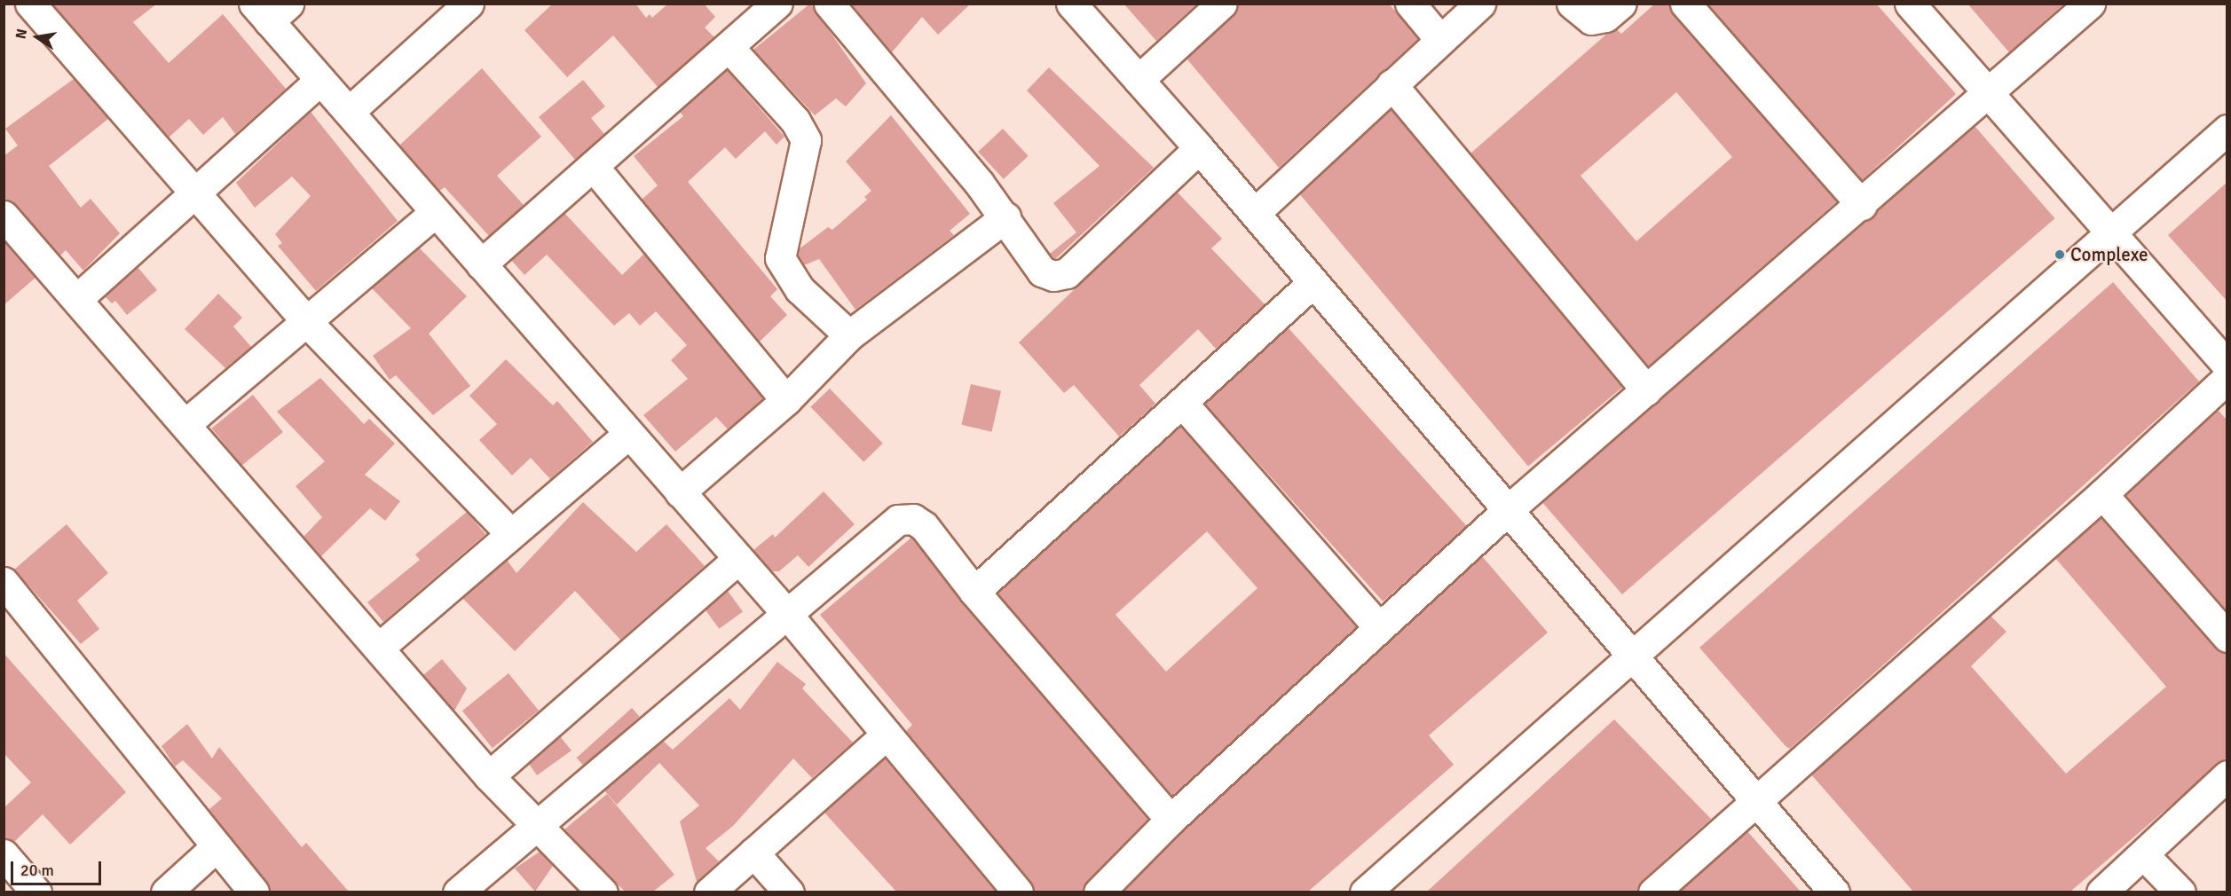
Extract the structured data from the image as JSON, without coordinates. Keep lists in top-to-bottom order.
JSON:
{
  "places": ["Complexe"],
  "scale_bar": "20 m",
  "north": "left"
}
